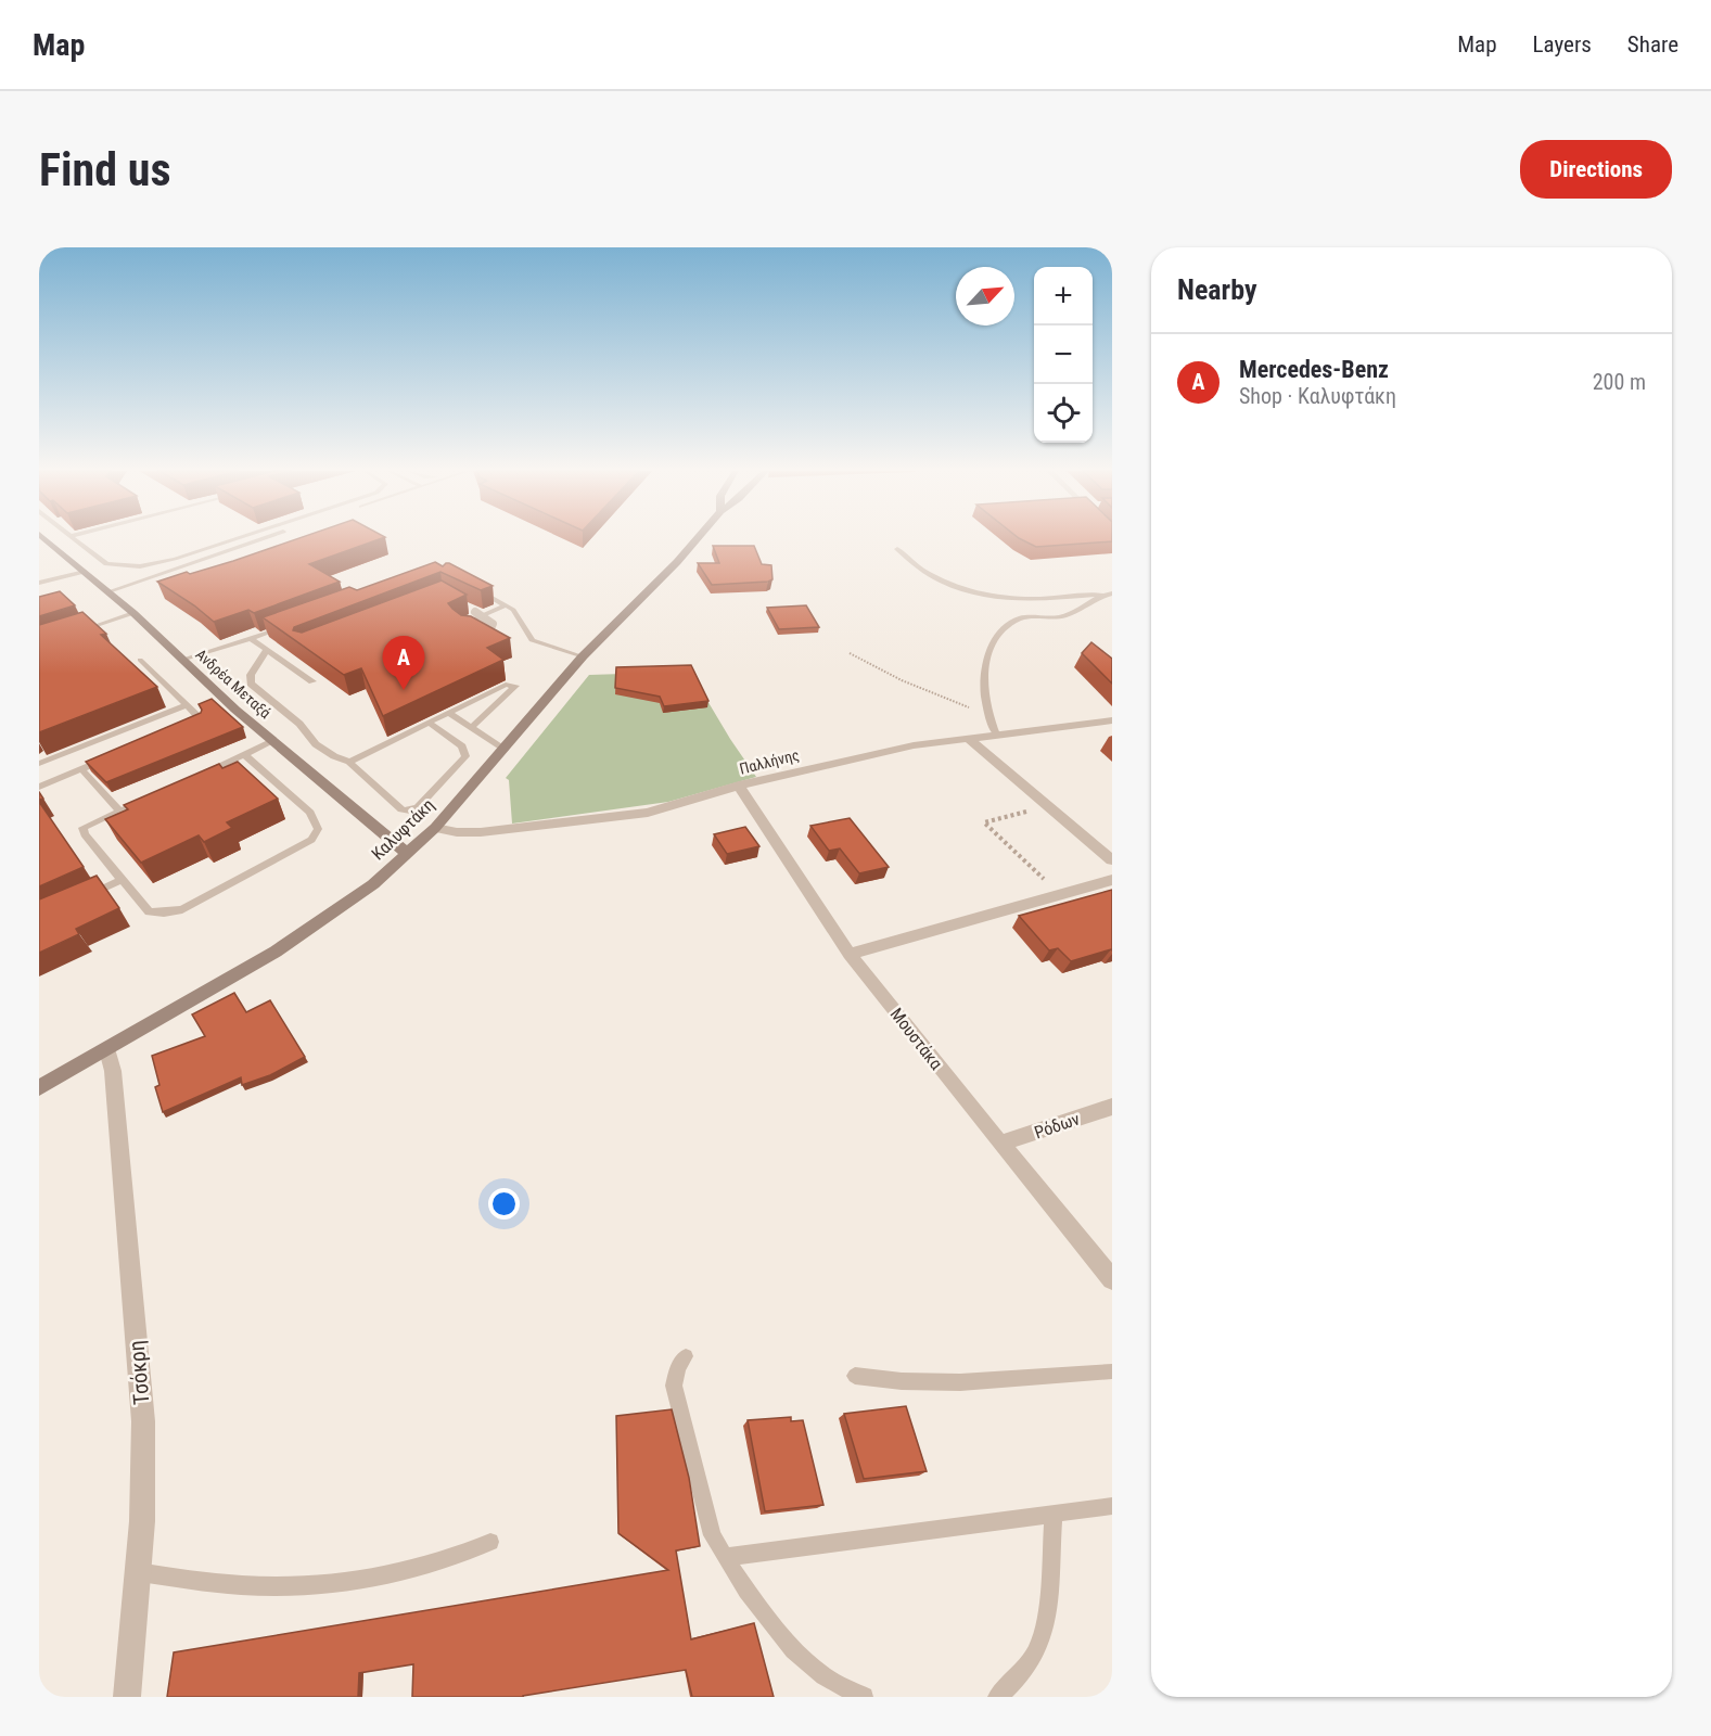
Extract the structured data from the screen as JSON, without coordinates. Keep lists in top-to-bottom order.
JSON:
{
  "streets": {
    "main road": ["Ανδρέα Μεταξά", "Καλυφτάκη"],
    "street": [
      "Παλλήνης",
      "Μουστάκα",
      "Ρόδων",
      "Τσόκρη"
    ]
  },
  "crossings": [
    ["Ανδρέα Μεταξά", "Καλυφτάκη"],
    ["Παλλήνης", "Καλυφτάκη"],
    ["Παλλήνης", "Μουστάκα"],
    ["Καλυφτάκη", "Τσόκρη"],
    ["Μουστάκα", "Ρόδων"]
  ],
  "north": "top right",
  "page": {
    "header": "Map",
    "nav": ["Map", "Layers", "Share"],
    "buttons": "Directions",
    "title": "Find us",
    "heading": "Nearby",
    "map_buttons": ["+", "−"],
    "list": [
      {
        "mark": "A",
        "name": "Mercedes-Benz",
        "note": "Shop · Καλυφτάκη",
        "value": "200 m"
      }
    ],
    "pins": "A"
  }
}
